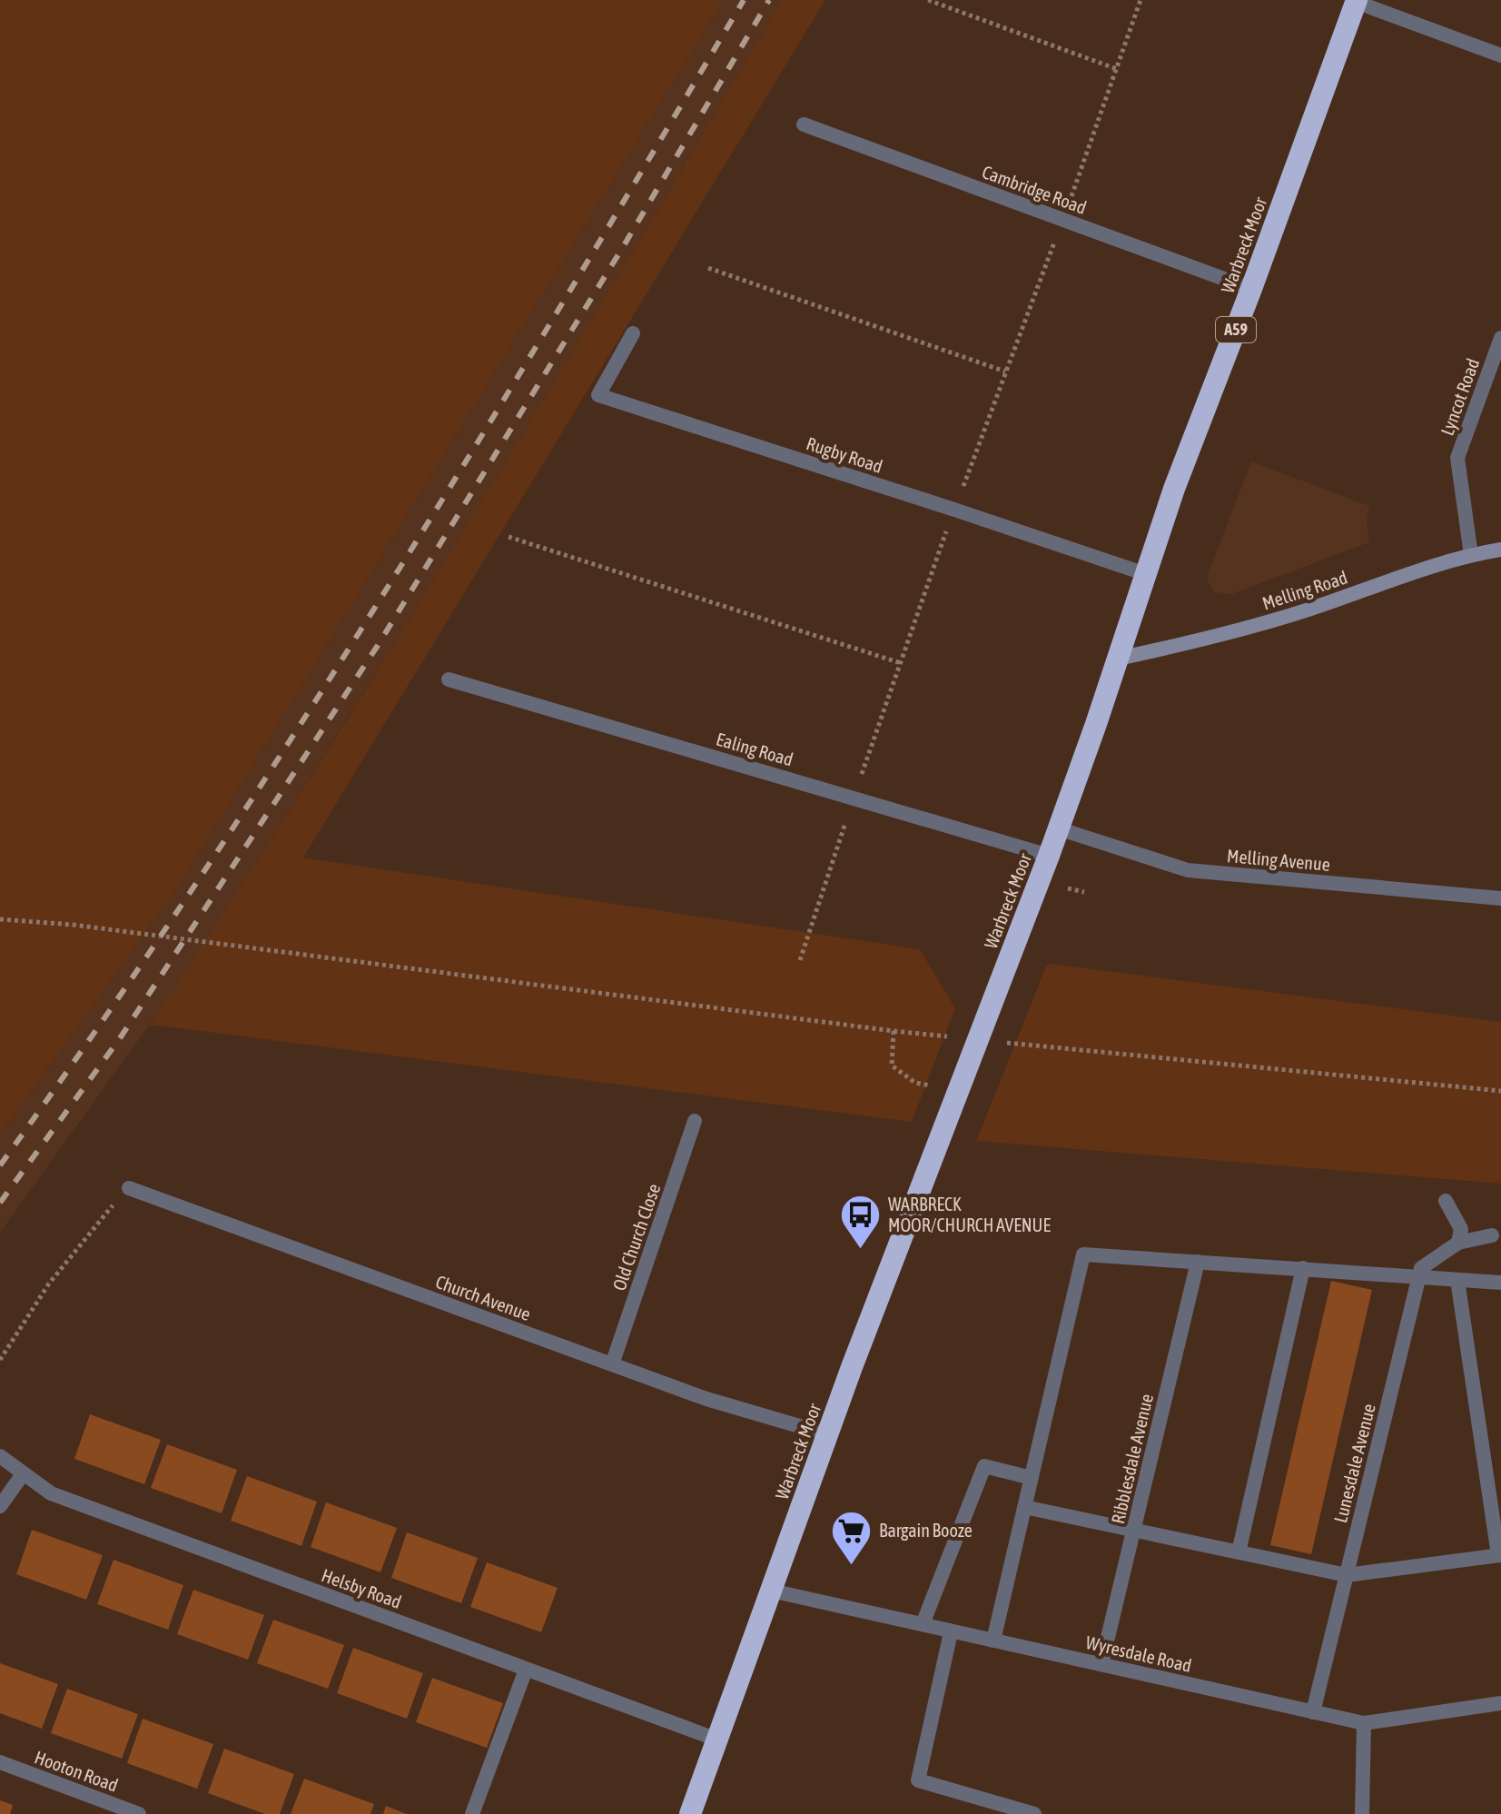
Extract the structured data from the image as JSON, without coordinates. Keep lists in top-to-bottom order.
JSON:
{
  "streets": {
    "highway": ["Warbreck Moor", "A59"],
    "street": [
      "Cambridge Road",
      "Lyncot Road",
      "Rugby Road",
      "Melling Road",
      "Ealing Road",
      "Melling Avenue",
      "Old Church Close",
      "Church Avenue",
      "Ribblesdale Avenue",
      "Lunesdale Avenue",
      "Helsby Road",
      "Wyresdale Road",
      "Hooton Road"
    ]
  },
  "crossings": [
    ["Cambridge Road", "Warbreck Moor"],
    ["Warbreck Moor", "Rugby Road"],
    ["Warbreck Moor", "Melling Road"],
    ["Warbreck Moor", "Ealing Road"],
    ["Warbreck Moor", "Melling Avenue"],
    ["Warbreck Moor", "Church Avenue"],
    ["Warbreck Moor", "Helsby Road"],
    ["Warbreck Moor", "Wyresdale Road"],
    ["Lyncot Road", "Melling Road"],
    ["Old Church Close", "Church Avenue"],
    ["Ribblesdale Avenue", "Wyresdale Road"],
    ["Lunesdale Avenue", "Wyresdale Road"]
  ],
  "places": {
    "bus stop": ["WARBRECK MOOR/CHURCH AVENUE"],
    "supermarket": ["Bargain Booze"]
  }
}
